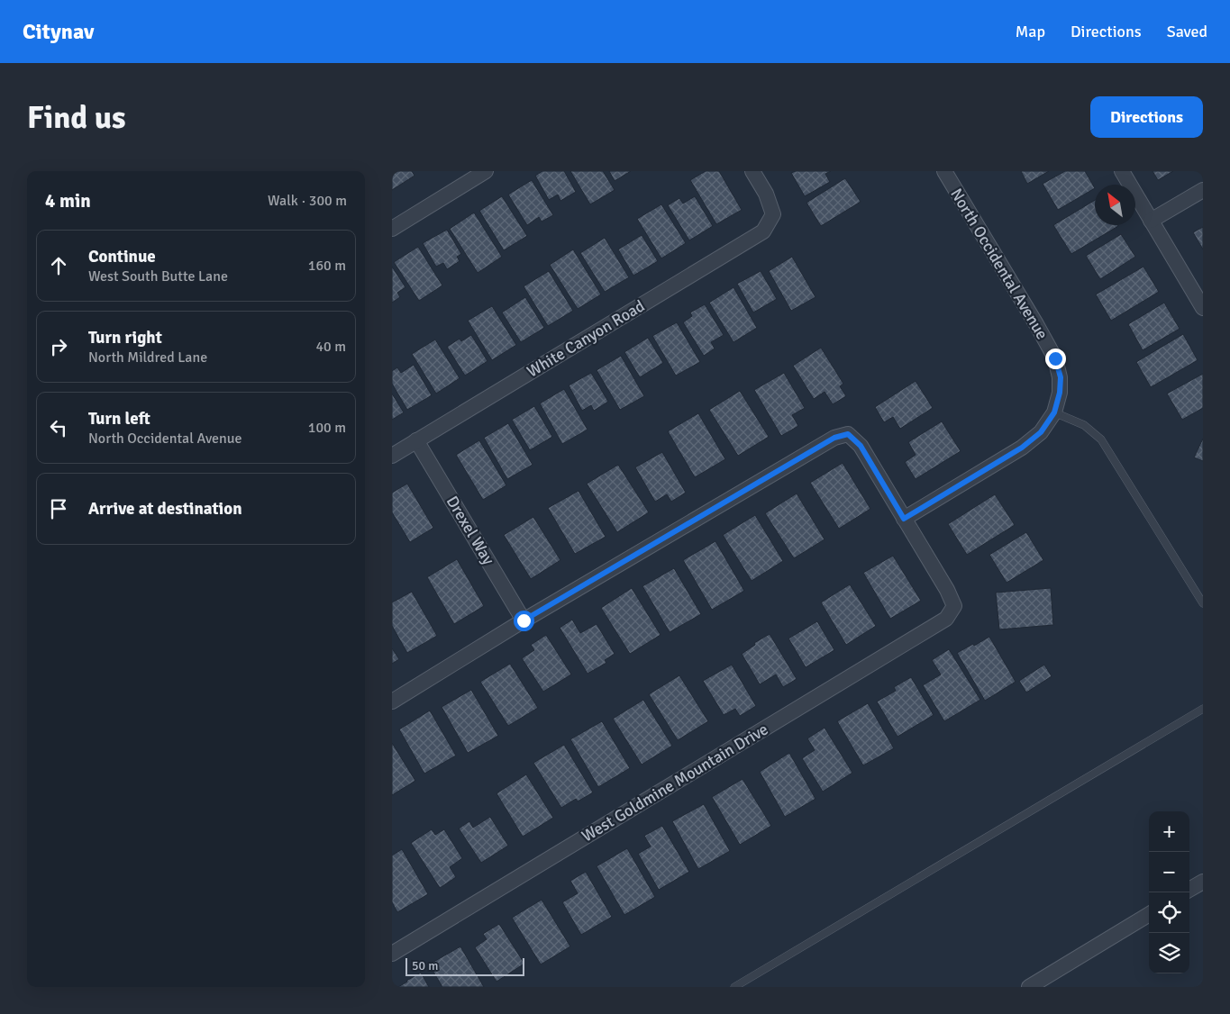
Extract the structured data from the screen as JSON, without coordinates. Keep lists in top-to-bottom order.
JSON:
{
  "streets": {
    "street": [
      "North Occidental Avenue",
      "White Canyon Road",
      "Drexel Way",
      "West Goldmine Mountain Drive"
    ]
  },
  "crossings": [
    ["North Occidental Avenue", "West Goldmine Mountain Drive"],
    ["White Canyon Road", "Drexel Way"]
  ],
  "scale_bar": "50 m",
  "north": "top left",
  "page": {
    "header": "Citynav",
    "nav": ["Map", "Directions", "Saved"],
    "buttons": "Directions",
    "title": "Find us",
    "heading": ["4 min", "Walk · 300 m"],
    "list": [
      ["Continue", "West South Butte Lane", "160 m"],
      ["Turn right", "North Mildred Lane", "40 m"],
      ["Turn left", "North Occidental Avenue", "100 m"],
      "Arrive at destination"
    ],
    "map_buttons": ["+", "−"],
    "scale": "50 m"
  }
}
